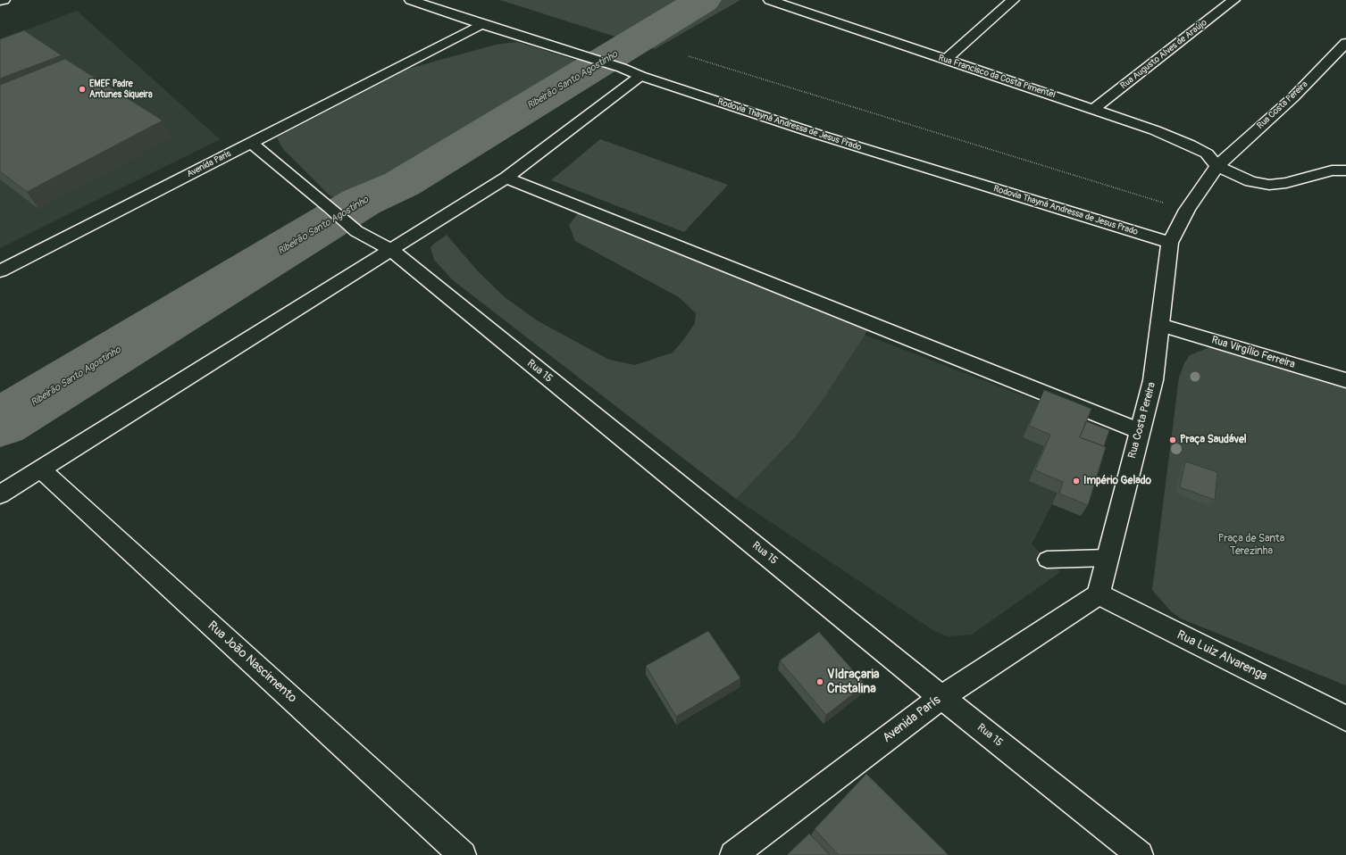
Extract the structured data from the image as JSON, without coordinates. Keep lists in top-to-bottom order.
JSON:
{
  "streets": {
    "street": [
      "Rua Augusto Alves de Araújo",
      "Rua Francisco da Costa Pimentel",
      "Rua Costa Pereira",
      "Rodovia Thayná Andressa de Jesus Prado",
      "Avenida Paris",
      "Rua Virgílio Ferreira",
      "Rua 15",
      "Rua Luiz Alvarenga",
      "Rua João Nascimento",
      "Avenida París"
    ]
  },
  "crossings": [
    ["Rua Augusto Alves de Araújo", "Rua Francisco da Costa Pimentel"],
    ["Rua Francisco da Costa Pimentel", "Rua Costa Pereira"],
    ["Rua Costa Pereira", "Rodovia Thayná Andressa de Jesus Prado"],
    ["Rua Costa Pereira", "Rua Virgílio Ferreira"],
    ["Rua Costa Pereira", "Rua Luiz Alvarenga"],
    ["Rua Costa Pereira", "Avenida París"],
    ["Rodovia Thayná Andressa de Jesus Prado", "Avenida Paris"],
    ["Avenida Paris", "Rua 15"],
    ["Rua 15", "Avenida París"],
    ["Rua Luiz Alvarenga", "Avenida París"]
  ],
  "water": ["Ribeirão Santo Agostinho"],
  "parks": ["Praça de Santa Terezinha"],
  "places": [
    "EMEF Padre Antunes Siqueira",
    "Praça Saudável",
    "Império Gelado",
    "VIdraçaria Cristalina"
  ]
}
